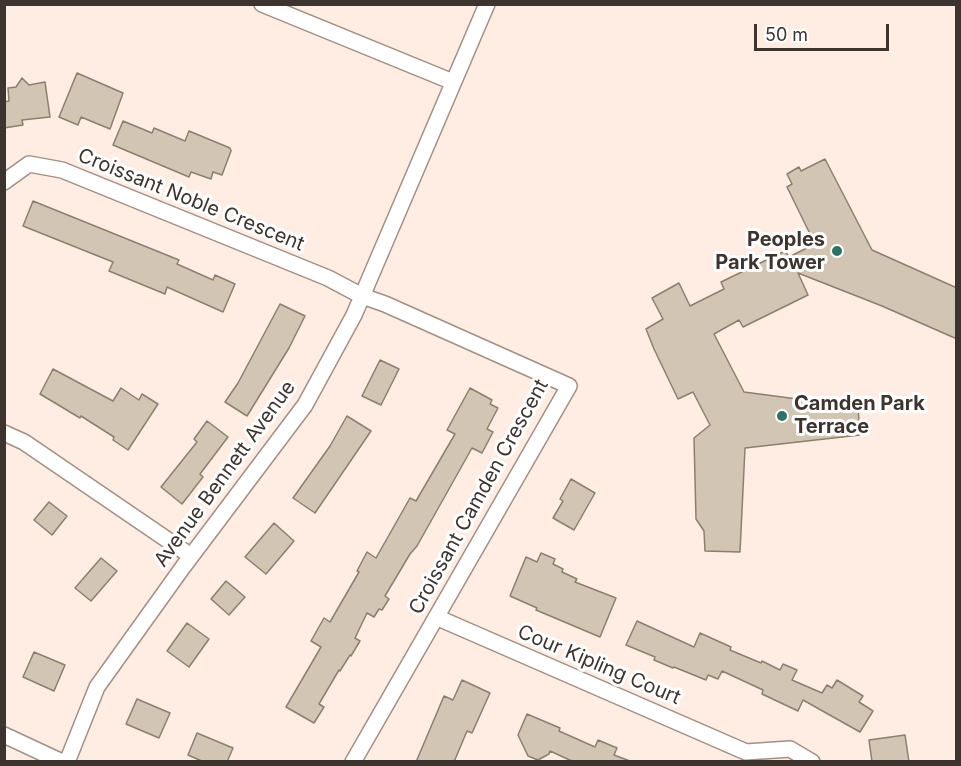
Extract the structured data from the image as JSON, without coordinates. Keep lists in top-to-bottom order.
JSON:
{
  "streets": {
    "street": [
      "Croissant Noble Crescent",
      "Avenue Bennett Avenue",
      "Croissant Camden Crescent",
      "Cour Kipling Court"
    ]
  },
  "crossings": [
    ["Croissant Noble Crescent", "Avenue Bennett Avenue"],
    ["Croissant Noble Crescent", "Croissant Camden Crescent"],
    ["Avenue Bennett Avenue", "Croissant Camden Crescent"],
    ["Croissant Camden Crescent", "Cour Kipling Court"]
  ],
  "places": ["Peoples Park Tower", "Camden Park Terrace"],
  "scale_bar": "50 m"
}
